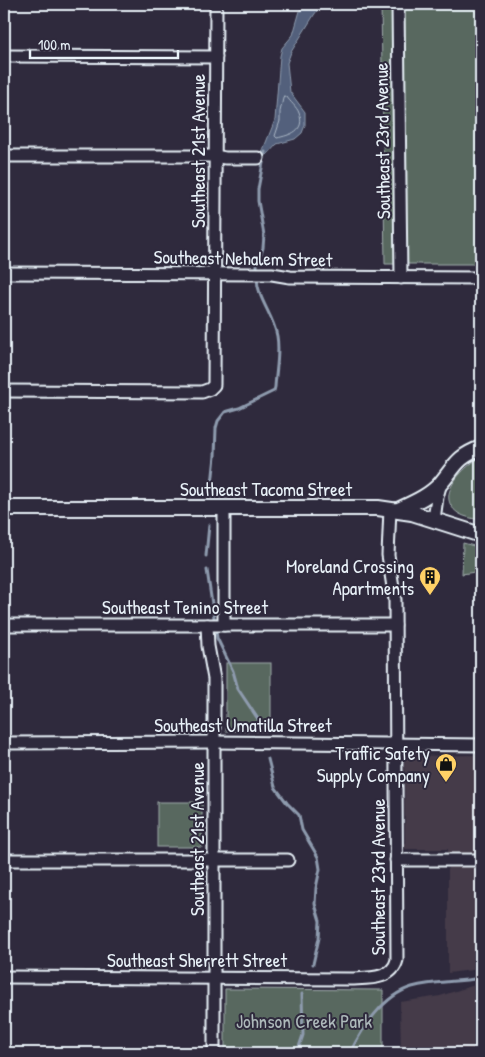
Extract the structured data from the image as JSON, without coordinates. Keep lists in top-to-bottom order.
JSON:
{
  "streets": {
    "main road": ["Southeast Tacoma Street"],
    "street": [
      "Southeast 23rd Avenue",
      "Southeast 21st Avenue",
      "Southeast Nehalem Street",
      "Southeast Tenino Street",
      "Southeast Umatilla Street",
      "Southeast Sherrett Street"
    ]
  },
  "crossings": [
    ["Southeast 23rd Avenue", "Southeast Nehalem Street"],
    ["Southeast 23rd Avenue", "Southeast Tacoma Street"],
    ["Southeast 23rd Avenue", "Southeast Tenino Street"],
    ["Southeast 23rd Avenue", "Southeast Umatilla Street"],
    ["Southeast 23rd Avenue", "Southeast Sherrett Street"],
    ["Southeast 21st Avenue", "Southeast Nehalem Street"],
    ["Southeast 21st Avenue", "Southeast Tacoma Street"],
    ["Southeast 21st Avenue", "Southeast Tenino Street"],
    ["Southeast 21st Avenue", "Southeast Umatilla Street"],
    ["Southeast 21st Avenue", "Southeast Sherrett Street"]
  ],
  "parks": ["Johnson Creek Park"],
  "places": {
    "building": ["Moreland Crossing Apartments"],
    "shop": ["Traffic Safety Supply Company"]
  },
  "scale_bar": "100 m"
}
